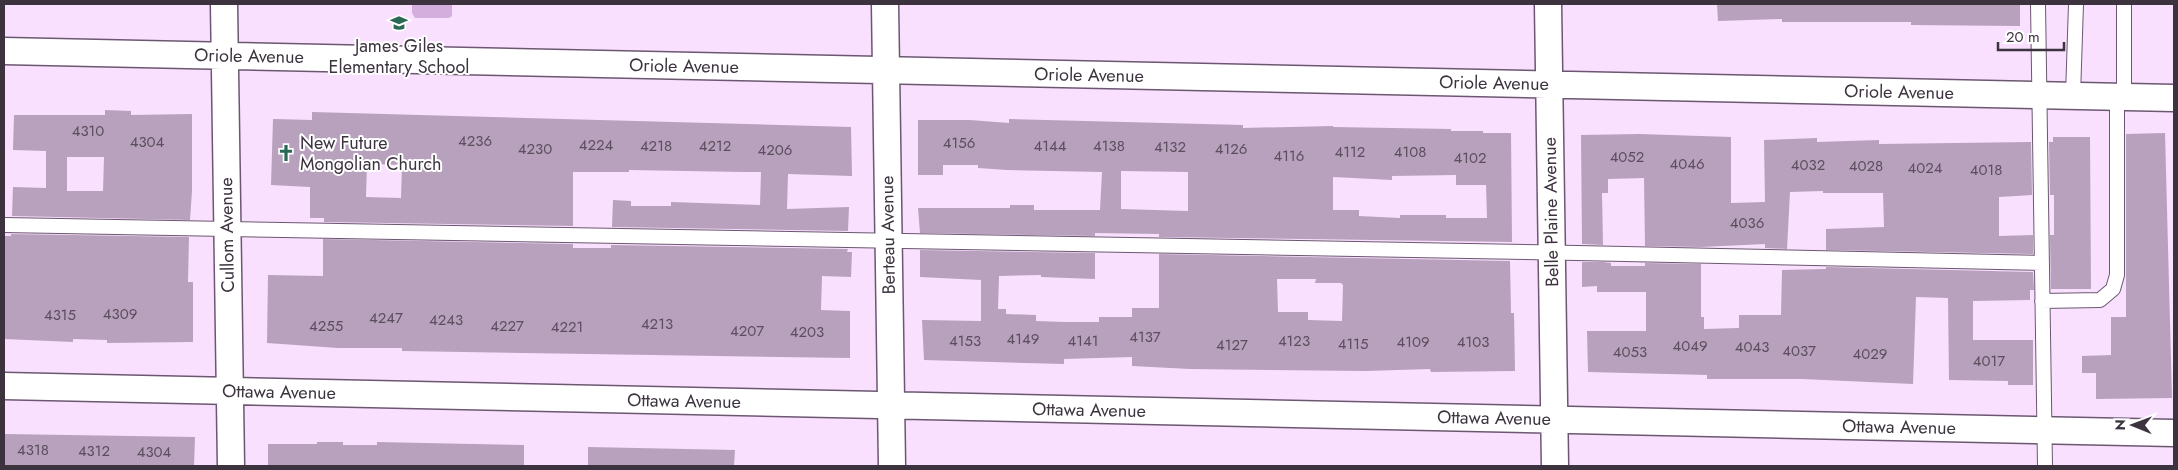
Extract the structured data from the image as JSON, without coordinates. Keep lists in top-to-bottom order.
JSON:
{
  "streets": {
    "street": [
      "Oriole Avenue",
      "Belle Plaine Avenue",
      "Cullom Avenue",
      "Berteau Avenue",
      "Ottawa Avenue"
    ]
  },
  "crossings": [
    ["Oriole Avenue", "Belle Plaine Avenue"],
    ["Oriole Avenue", "Cullom Avenue"],
    ["Oriole Avenue", "Berteau Avenue"],
    ["Belle Plaine Avenue", "Ottawa Avenue"],
    ["Cullom Avenue", "Ottawa Avenue"],
    ["Berteau Avenue", "Ottawa Avenue"]
  ],
  "places": {
    "school or university": ["James Giles Elementary School"],
    "church": ["New Future Mongolian Church"]
  },
  "house_numbers": [
    "4310",
    "4236",
    "4304",
    "4156",
    "4224",
    "4218",
    "4212",
    "4144",
    "4138",
    "4132",
    "4230",
    "4126",
    "4206",
    "4112",
    "4108",
    "4116",
    "4052",
    "4102",
    "4046",
    "4032",
    "4028",
    "4024",
    "4018",
    "4036",
    "4309",
    "4315",
    "4247",
    "4243",
    "4213",
    "4255",
    "4227",
    "4221",
    "4207",
    "4203",
    "4137",
    "4149",
    "4153",
    "4141",
    "4123",
    "4109",
    "4103",
    "4115",
    "4127",
    "4049",
    "4043",
    "4037",
    "4053",
    "4029",
    "4017",
    "4318",
    "4312",
    "4304"
  ],
  "scale_bar": "20 m",
  "north": "left"
}
